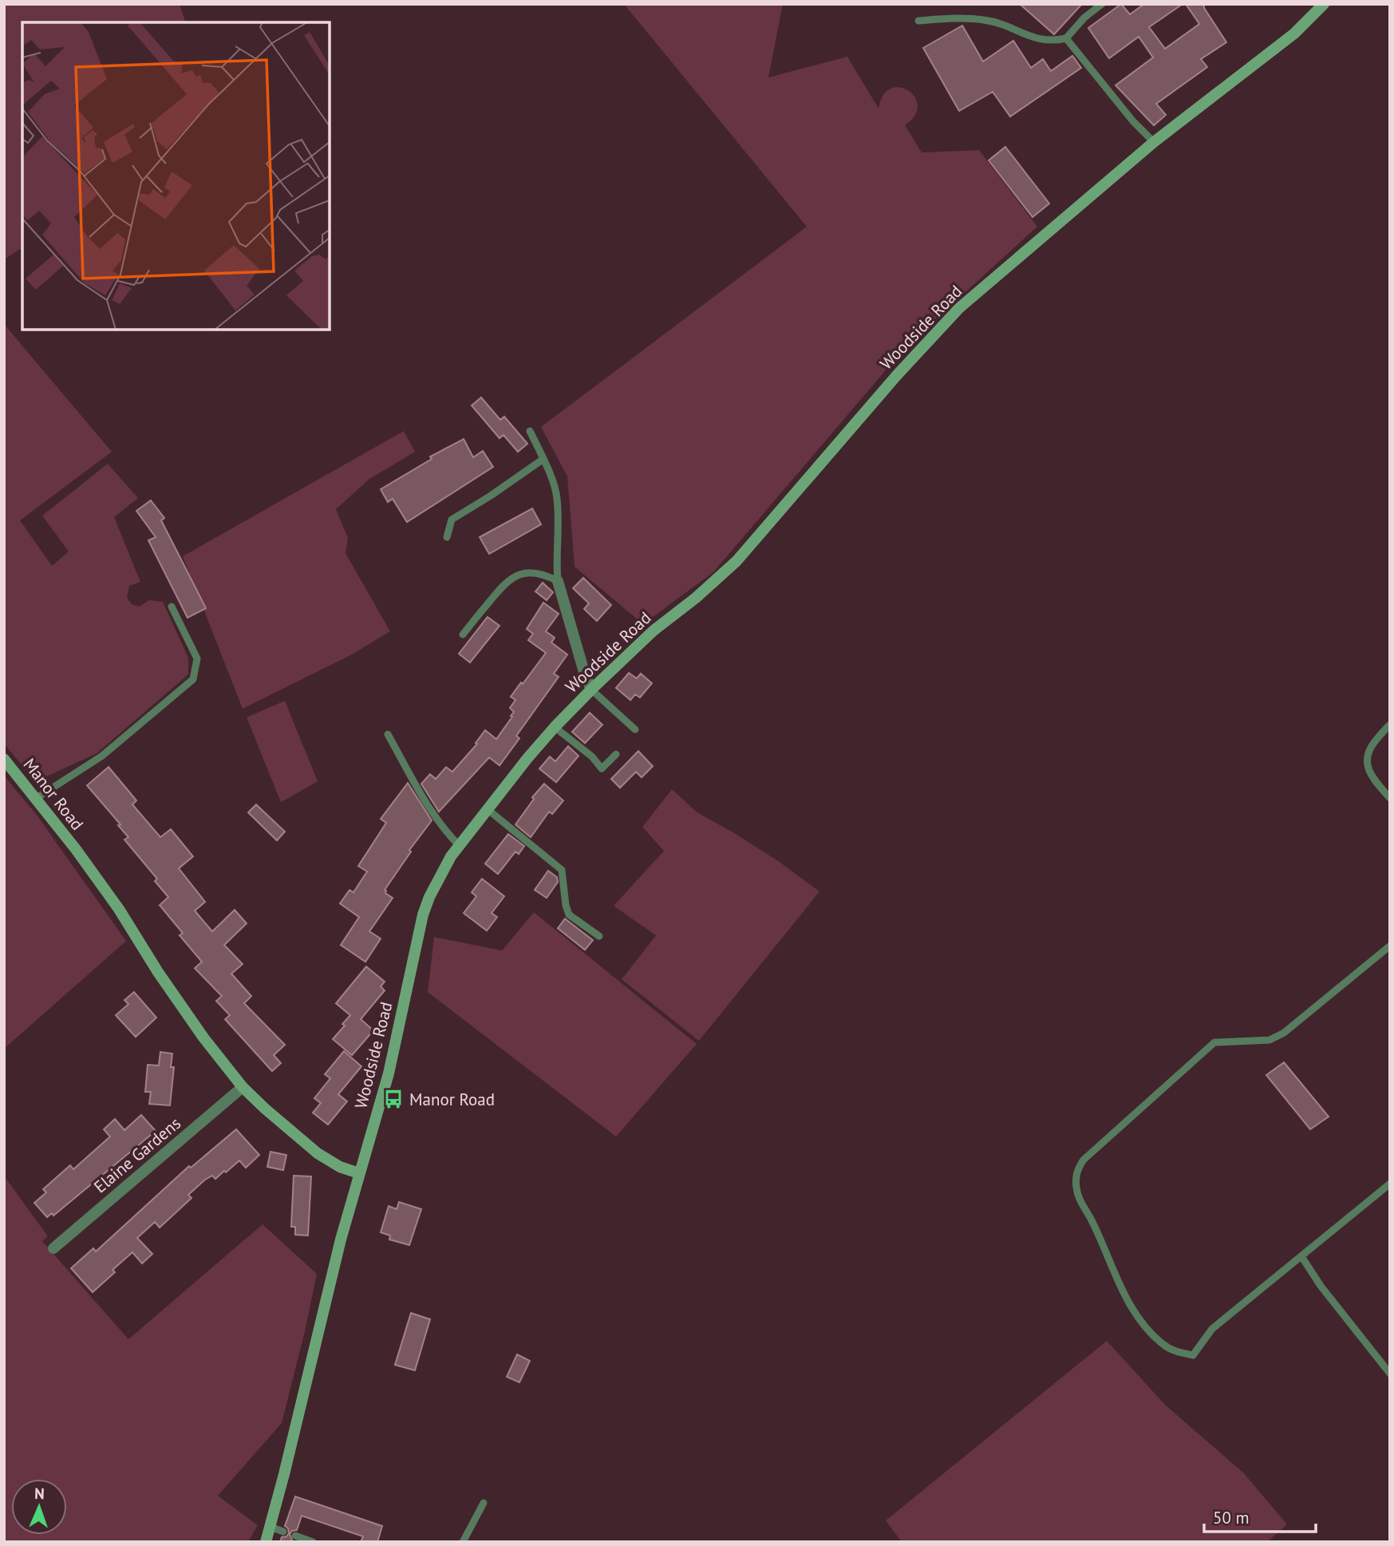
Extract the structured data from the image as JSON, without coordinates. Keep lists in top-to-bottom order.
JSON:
{
  "streets": {
    "street": ["Woodside Road", "Manor Road", "Elaine Gardens"]
  },
  "crossings": [
    ["Woodside Road", "Manor Road"],
    ["Manor Road", "Elaine Gardens"]
  ],
  "places": {
    "bus stop": ["Manor Road"]
  },
  "scale_bar": "50 m",
  "north": "top"
}
